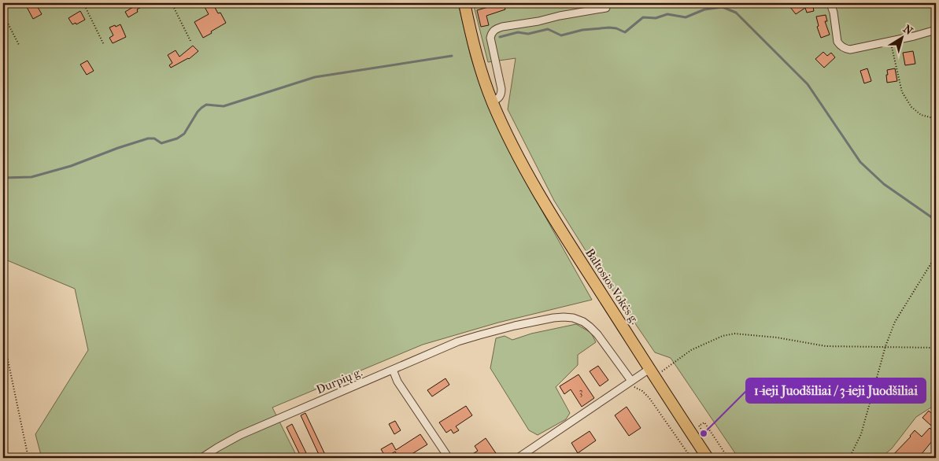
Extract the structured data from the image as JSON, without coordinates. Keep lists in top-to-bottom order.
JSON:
{
  "streets": {
    "main road": ["Baltosios Vokės g."],
    "street": ["Durpių g."]
  },
  "places": ["1-ieji Juodšiliai / 3-ieji Juodšiliai"],
  "house_numbers": ["3"],
  "north": "top right"
}
